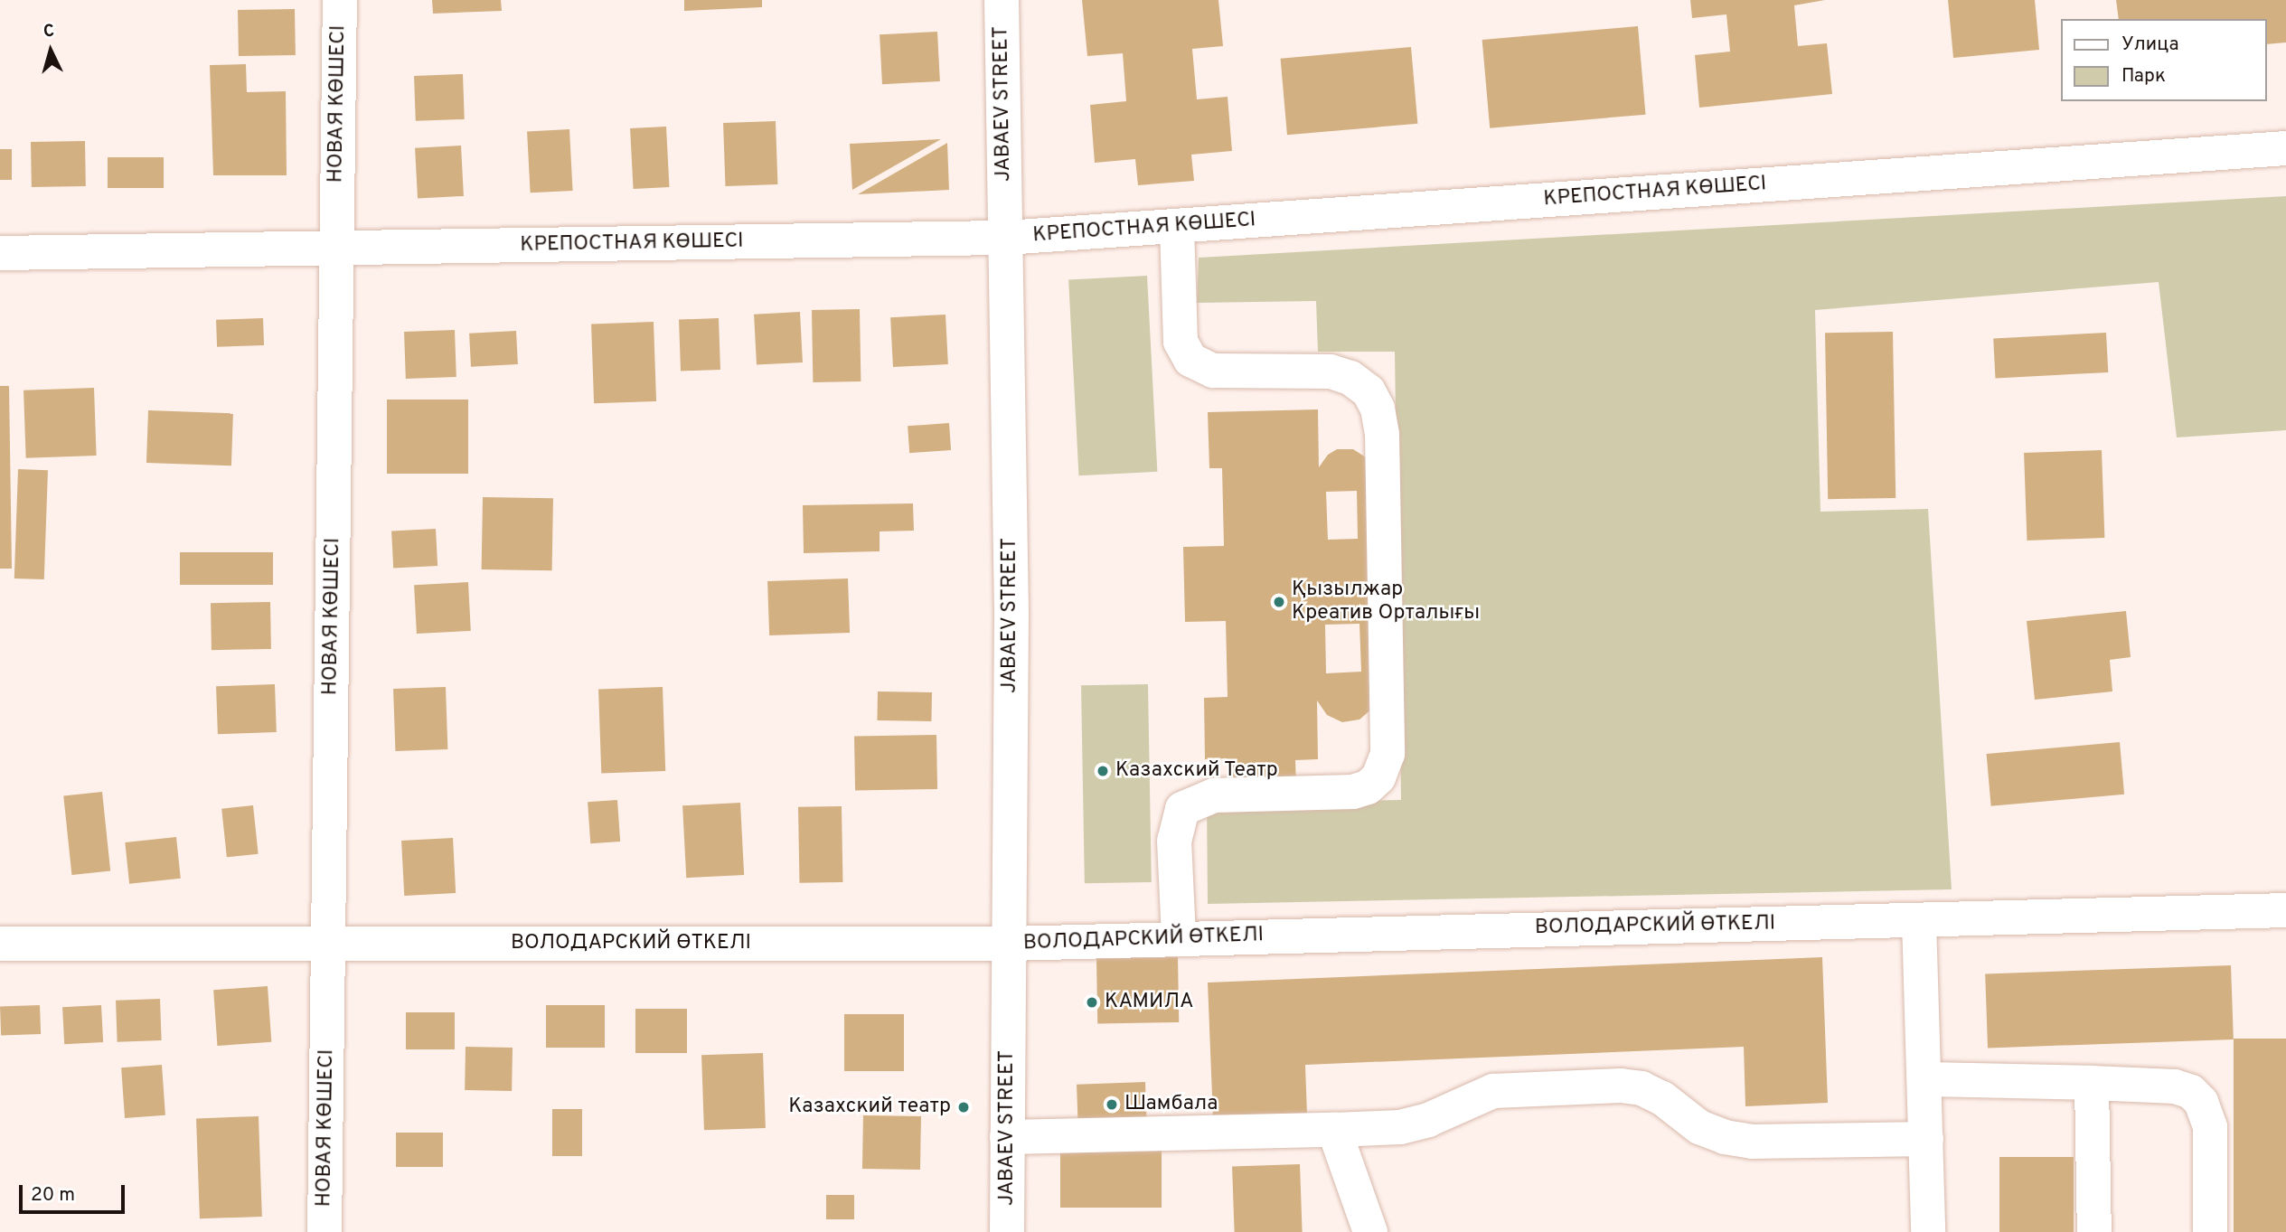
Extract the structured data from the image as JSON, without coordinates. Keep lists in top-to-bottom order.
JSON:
{
  "streets": {
    "street": [
      "НОВАЯ КӨШЕСІ",
      "JABAEV STREET",
      "КРЕПОСТНАЯ КӨШЕСІ",
      "ВОЛОДАРСКИЙ ӨТКЕЛІ"
    ]
  },
  "crossings": [
    ["НОВАЯ КӨШЕСІ", "КРЕПОСТНАЯ КӨШЕСІ"],
    ["НОВАЯ КӨШЕСІ", "ВОЛОДАРСКИЙ ӨТКЕЛІ"],
    ["JABAEV STREET", "КРЕПОСТНАЯ КӨШЕСІ"],
    ["JABAEV STREET", "ВОЛОДАРСКИЙ ӨТКЕЛІ"]
  ],
  "places": [
    "Қызылжар Креатив Орталығы",
    "Казахский Театр",
    "КАМИЛА",
    "Шамбала",
    "Казахский театр"
  ],
  "legend": ["Улица", "Парк"],
  "scale_bar": "20 m",
  "north": "top"
}
